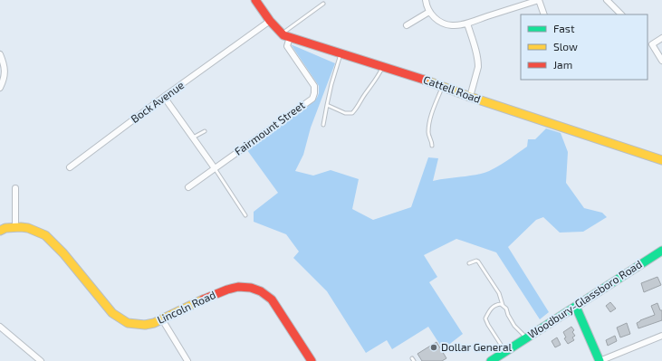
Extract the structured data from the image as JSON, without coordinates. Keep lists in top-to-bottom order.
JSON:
{
  "streets": {
    "street": [
      "Cattell Road",
      "Bock Avenue",
      "Fairmount Street",
      "Woodbury-Glassboro Road",
      "Lincoln Road"
    ]
  },
  "crossings": [
    ["Cattell Road", "Bock Avenue"],
    ["Cattell Road", "Fairmount Street"]
  ],
  "places": ["Dollar General"],
  "legend": ["Fast", "Slow", "Jam"]
}
